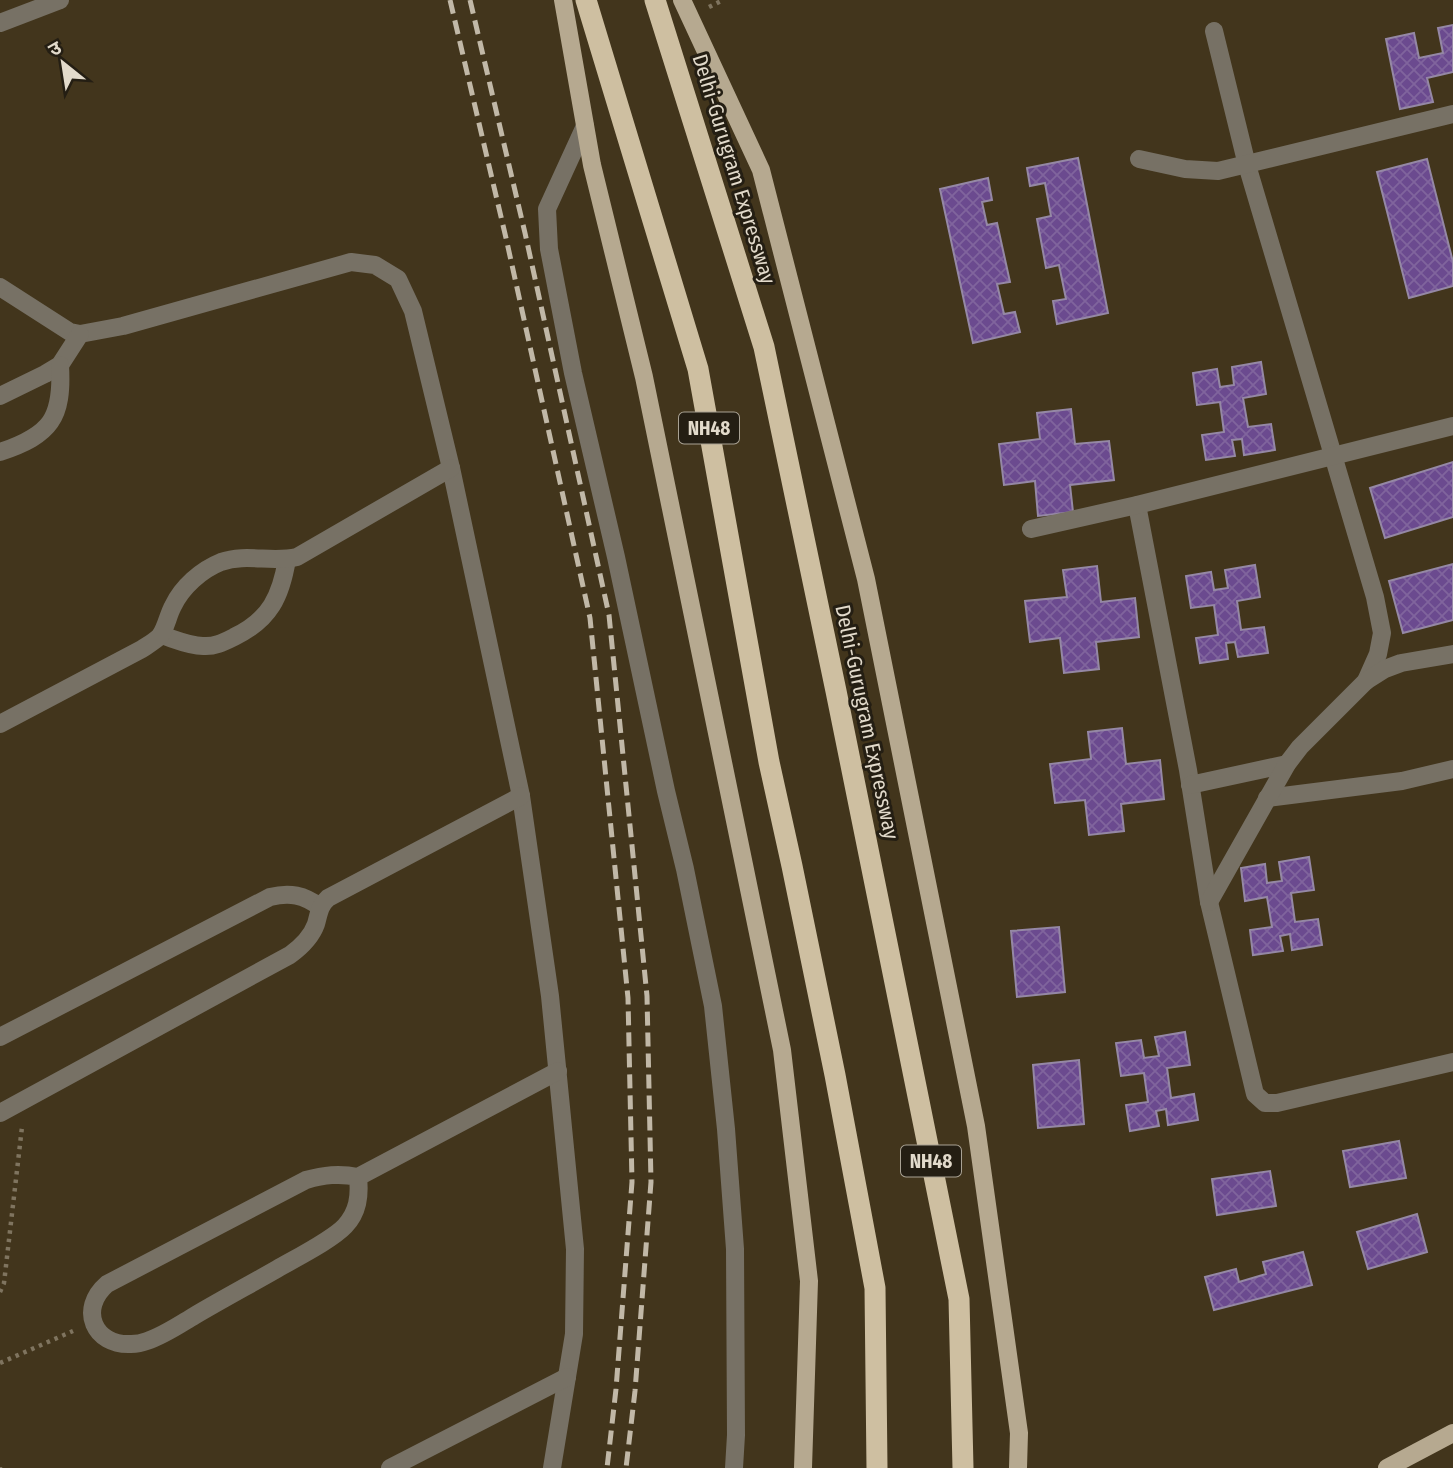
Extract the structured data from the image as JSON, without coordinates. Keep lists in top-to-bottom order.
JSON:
{
  "streets": {
    "highway": ["Delhi-Gurugram Expressway", "NH48"]
  },
  "north": "top left"
}
